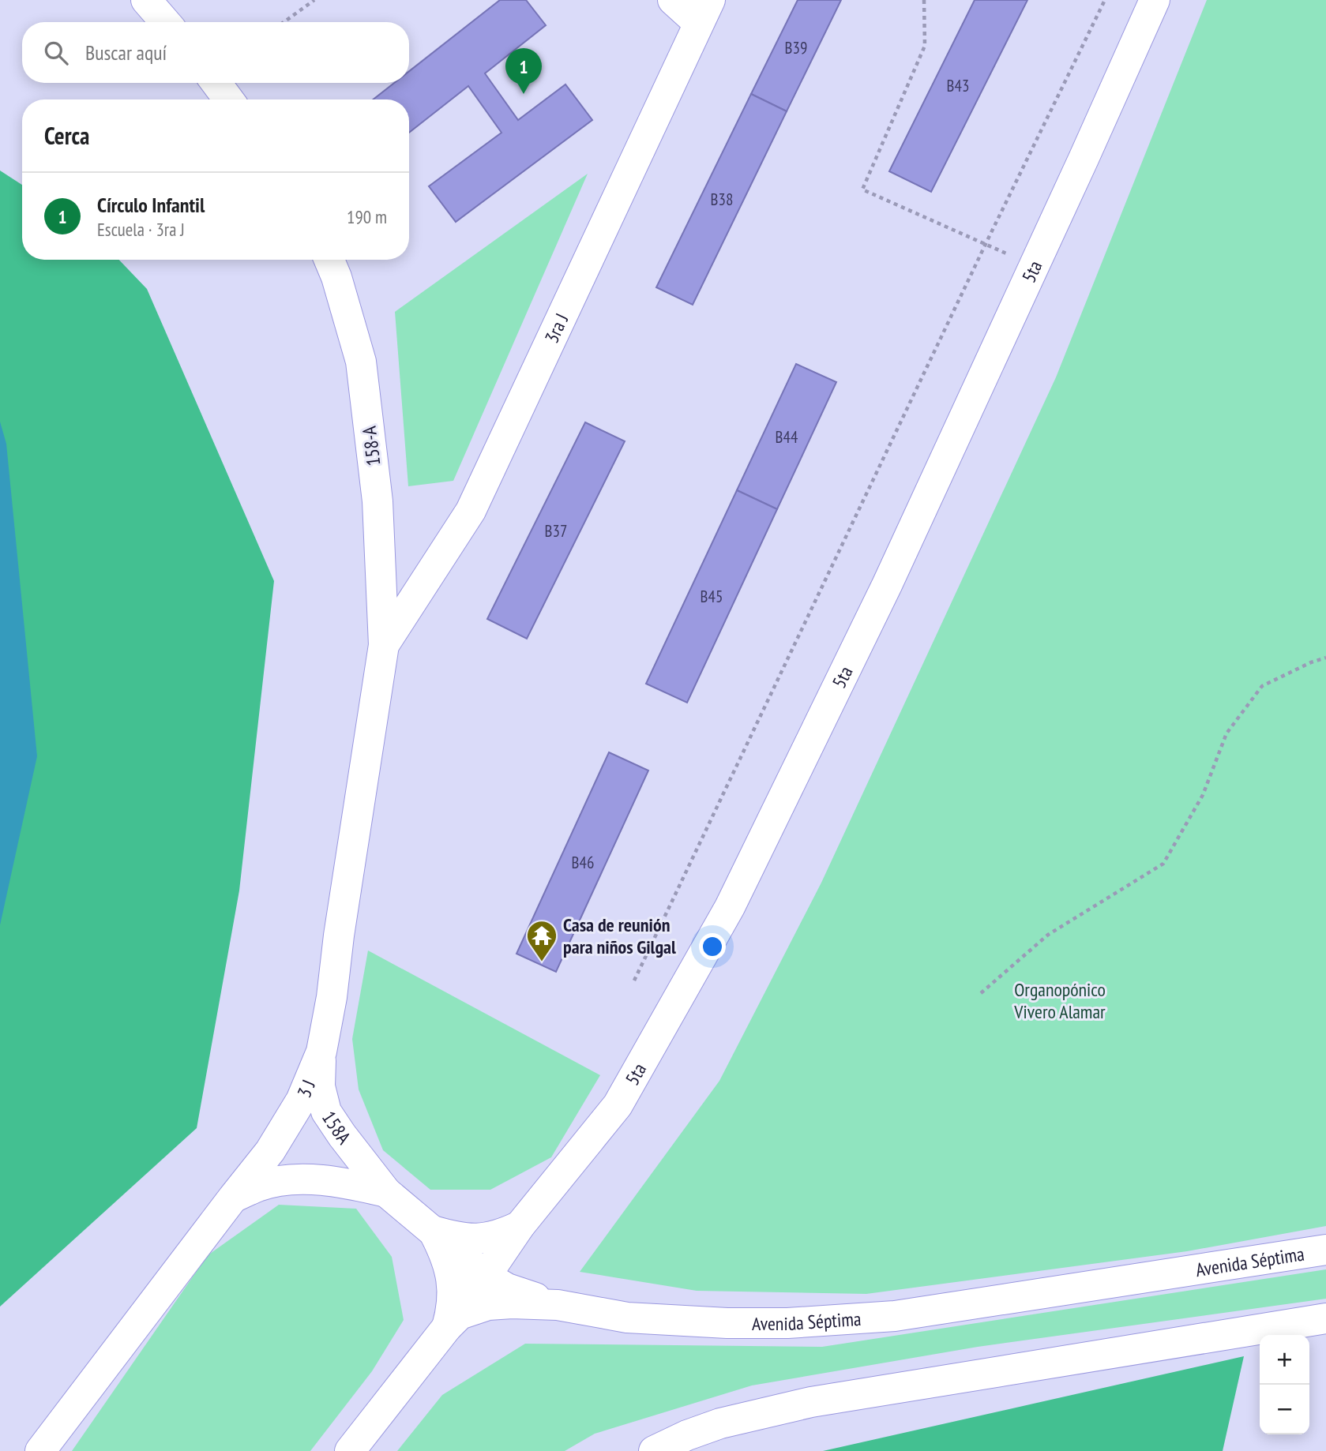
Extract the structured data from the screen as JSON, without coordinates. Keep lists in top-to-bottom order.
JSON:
{
  "streets": {
    "street": [
      "5ta",
      "3ra J",
      "158-A",
      "3 J",
      "158A",
      "Avenida Séptima"
    ]
  },
  "crossings": [
    ["5ta", "158A"],
    ["5ta", "Avenida Séptima"],
    ["3ra J", "158-A"],
    ["3ra J", "3 J"],
    ["158-A", "3 J"],
    ["3 J", "158A"],
    ["158A", "Avenida Séptima"]
  ],
  "parks": ["Organopónico Vivero Alamar"],
  "places": {
    "temple": ["Casa de reunión para niños Gilgal"]
  },
  "house_numbers": [
    "B39",
    "B43",
    "B38",
    "B44",
    "B37",
    "B45",
    "B46"
  ],
  "page": {
    "search": "Buscar aquí",
    "pins": "1",
    "heading": "Cerca",
    "list": [
      {
        "mark": "1",
        "name": "Círculo Infantil",
        "note": "Escuela · 3ra J",
        "value": "190 m"
      }
    ],
    "map_buttons": ["+", "−"]
  }
}
